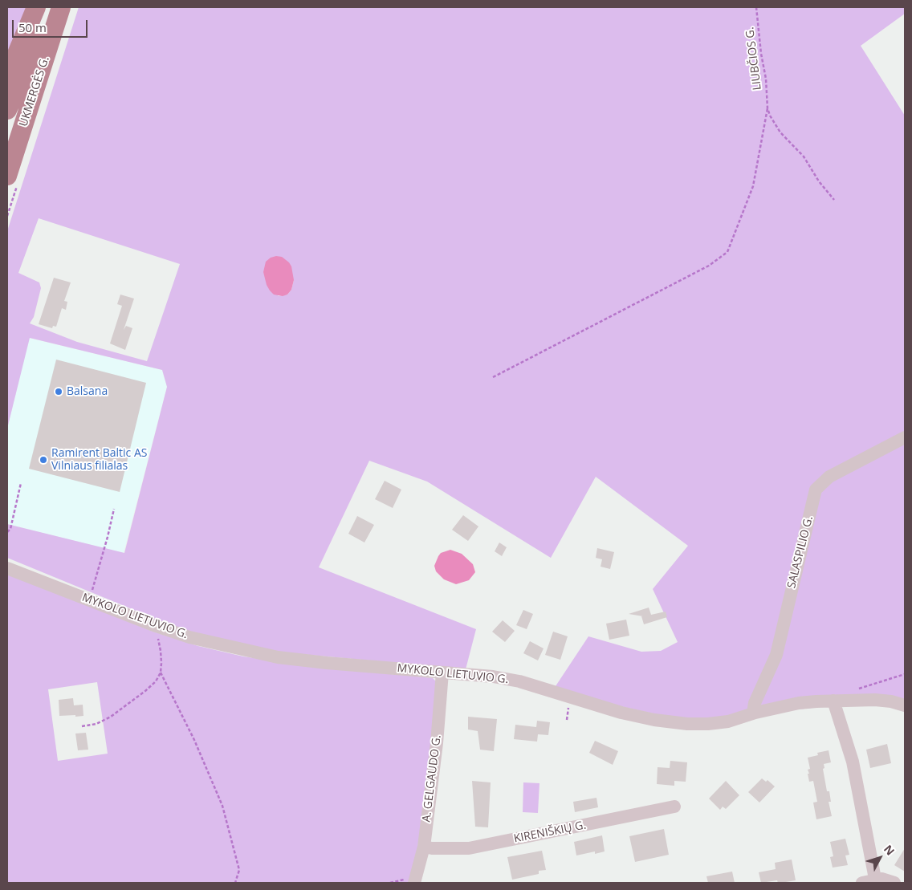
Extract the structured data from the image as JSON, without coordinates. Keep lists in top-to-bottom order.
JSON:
{
  "streets": {
    "highway": ["UKMERGĖS G."],
    "street": [
      "SALASPILIO G.",
      "MYKOLO LIETUVIO G.",
      "A. GELGAUDO G.",
      "KIRENIŠKIŲ G."
    ],
    "path": ["LIUBČIOS G."]
  },
  "crossings": [
    ["SALASPILIO G.", "MYKOLO LIETUVIO G."],
    ["MYKOLO LIETUVIO G.", "A. GELGAUDO G."],
    ["A. GELGAUDO G.", "KIRENIŠKIŲ G."]
  ],
  "places": ["Balsana", "Ramirent Baltic AS Vilniaus filialas"],
  "scale_bar": "50 m",
  "north": "top right"
}
